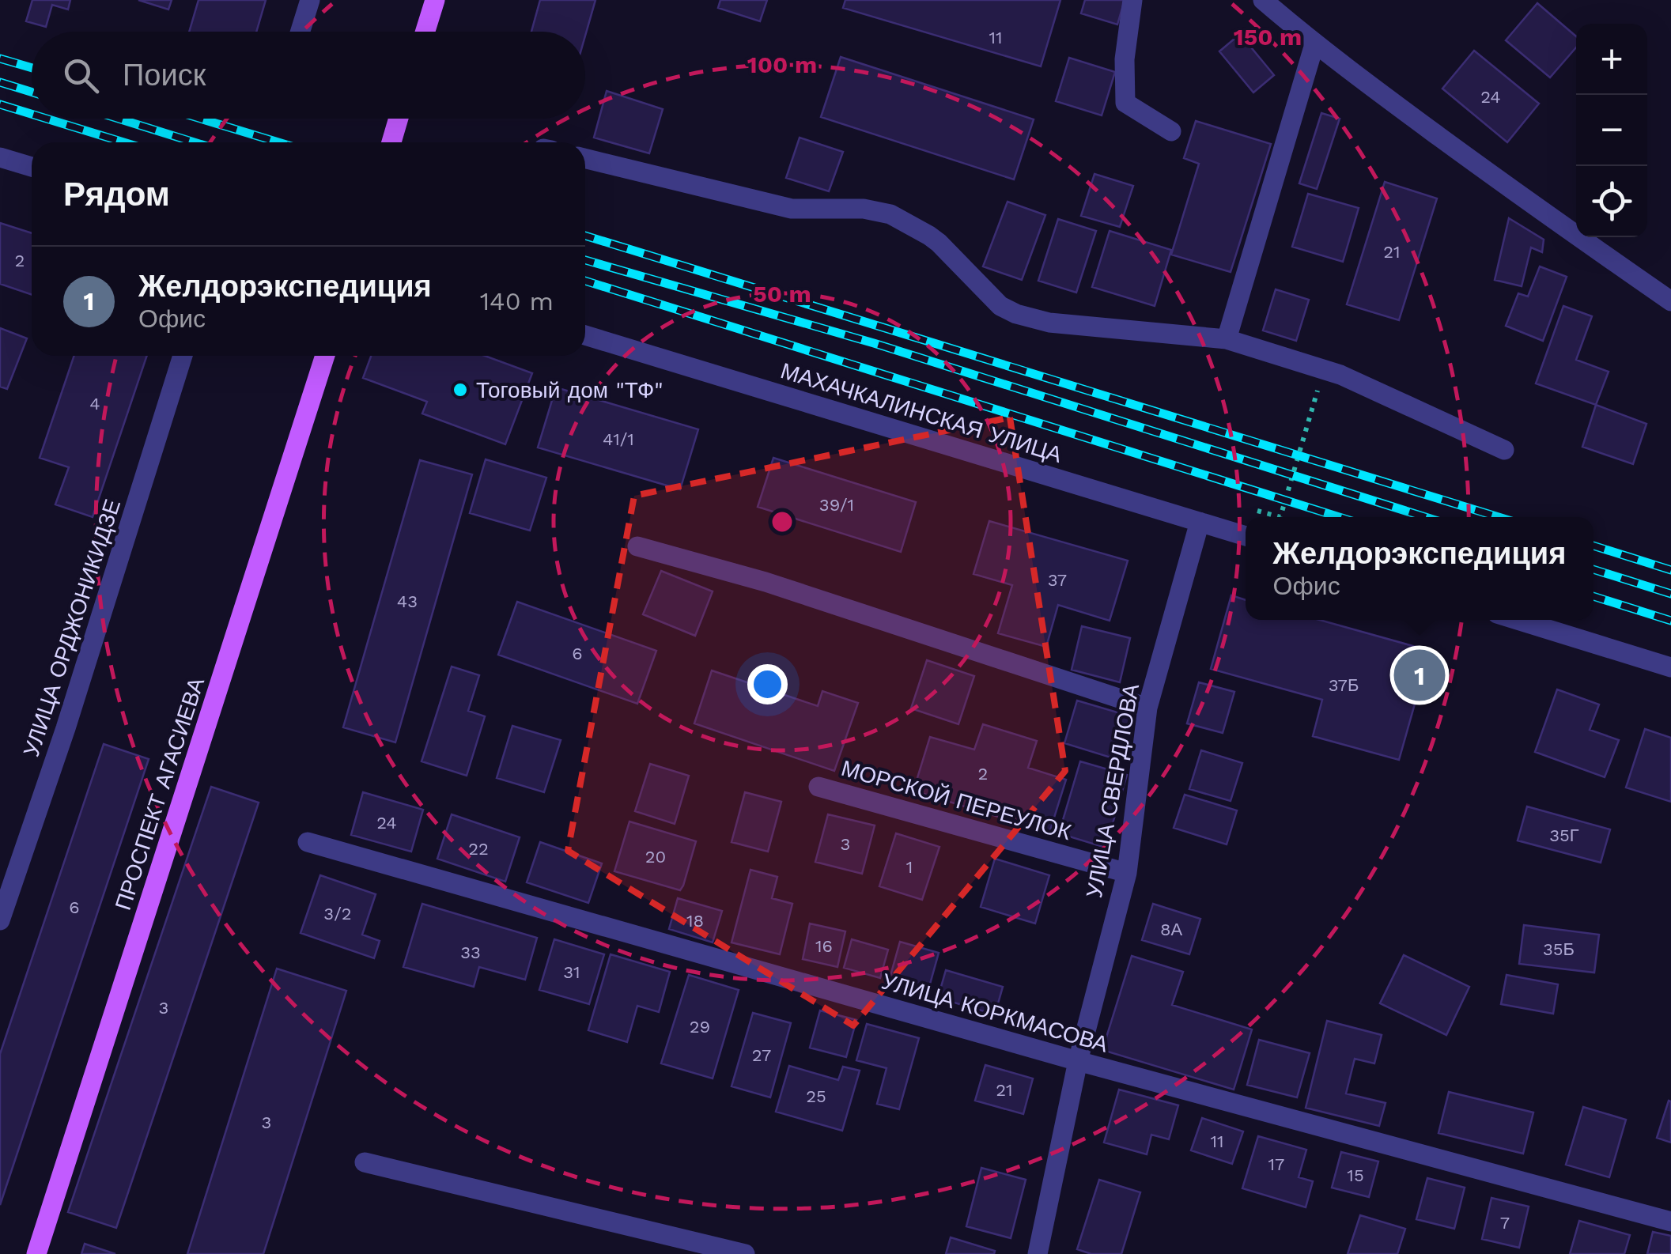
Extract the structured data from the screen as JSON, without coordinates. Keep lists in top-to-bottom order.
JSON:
{
  "streets": {
    "main road": ["ПРОСПЕКТ АГАСИЕВА"],
    "street": [
      "МАХАЧКАЛИНСКАЯ УЛИЦА",
      "УЛИЦА ОРДЖОНИКИДЗЕ",
      "УЛИЦА СВЕРДЛОВА",
      "МОРСКОЙ ПЕРЕУЛОК",
      "УЛИЦА КОРКМАСОВА"
    ]
  },
  "crossings": [
    ["МАХАЧКАЛИНСКАЯ УЛИЦА", "УЛИЦА СВЕРДЛОВА"],
    ["УЛИЦА СВЕРДЛОВА", "МОРСКОЙ ПЕРЕУЛОК"],
    ["УЛИЦА СВЕРДЛОВА", "УЛИЦА КОРКМАСОВА"]
  ],
  "places": ["Тоговый дом \"ТФ\""],
  "house_numbers": [
    "11",
    "24",
    "21",
    "2",
    "4",
    "41/1",
    "39/1",
    "37",
    "43",
    "6",
    "37Б",
    "2",
    "24",
    "35Г",
    "3",
    "22",
    "20",
    "1",
    "6",
    "3/2",
    "18",
    "8А",
    "16",
    "35Б",
    "33",
    "31",
    "3",
    "29",
    "27",
    "21",
    "25",
    "3",
    "11",
    "17",
    "15",
    "7"
  ],
  "page": {
    "map_buttons": ["+", "−"],
    "search": "Поиск",
    "heading": "Рядом",
    "list": [
      {
        "mark": "1",
        "name": "Желдорэкспедиция",
        "note": "Офис",
        "value": "140 m"
      }
    ],
    "popup": ["Желдорэкспедиция", "Офис"],
    "pins": "1"
  },
  "rings": ["150 m", "100 m", "50 m"]
}
